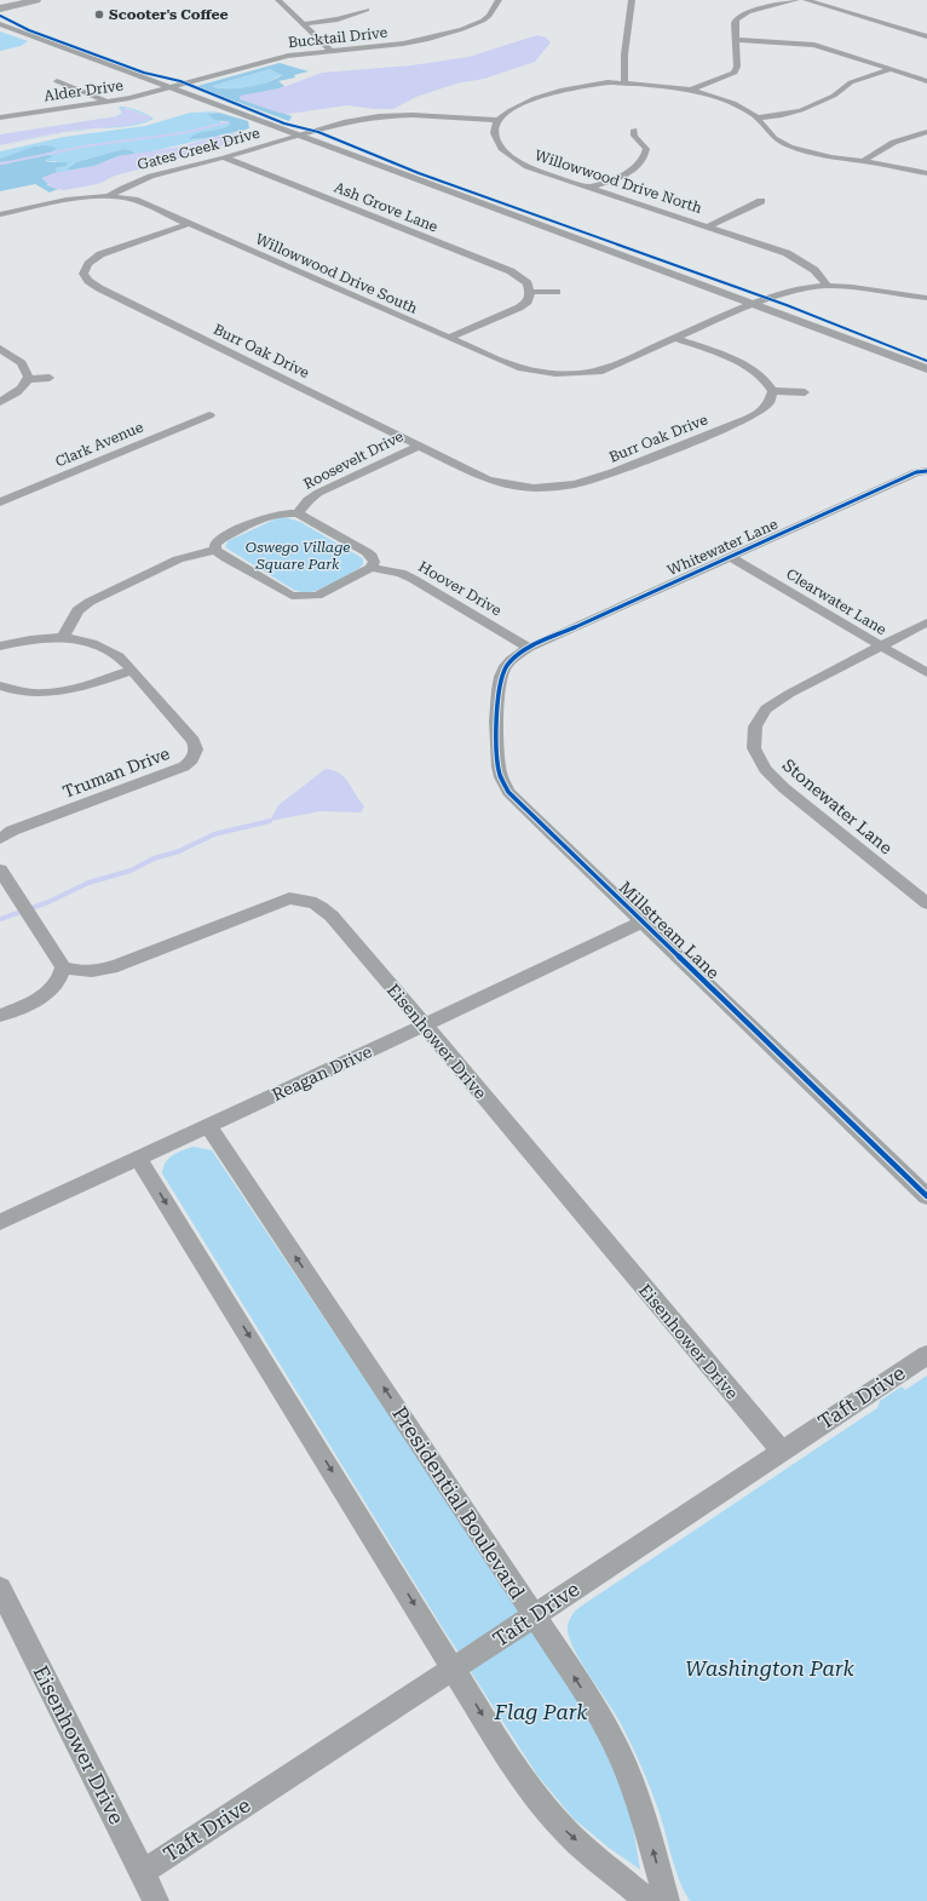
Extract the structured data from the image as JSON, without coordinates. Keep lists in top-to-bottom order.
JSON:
{
  "streets": {
    "street": [
      "Bucktail Drive",
      "Alder Drive",
      "Gates Creek Drive",
      "Willowwood Drive North",
      "Ash Grove Lane",
      "Willowwood Drive South",
      "Burr Oak Drive",
      "Clark Avenue",
      "Roosevelt Drive",
      "Whitewater Lane",
      "Hoover Drive",
      "Clearwater Lane",
      "Truman Drive",
      "Stonewater Lane",
      "Millstream Lane",
      "Eisenhower Drive",
      "Reagan Drive",
      "Taft Drive",
      "Presidential Boulevard"
    ]
  },
  "crossings": [
    ["Bucktail Drive", "Alder Drive"],
    ["Gates Creek Drive", "Willowwood Drive North"],
    ["Gates Creek Drive", "Ash Grove Lane"],
    ["Gates Creek Drive", "Willowwood Drive South"],
    ["Willowwood Drive South", "Burr Oak Drive"],
    ["Burr Oak Drive", "Roosevelt Drive"],
    ["Whitewater Lane", "Hoover Drive"],
    ["Whitewater Lane", "Clearwater Lane"],
    ["Whitewater Lane", "Millstream Lane"],
    ["Hoover Drive", "Millstream Lane"],
    ["Clearwater Lane", "Stonewater Lane"],
    ["Millstream Lane", "Reagan Drive"],
    ["Eisenhower Drive", "Reagan Drive"],
    ["Eisenhower Drive", "Taft Drive"],
    ["Reagan Drive", "Presidential Boulevard"],
    ["Taft Drive", "Presidential Boulevard"]
  ],
  "parks": ["Oswego Village Square Park", "Washington Park", "Flag Park"],
  "places": ["Scooter's Coffee"]
}
